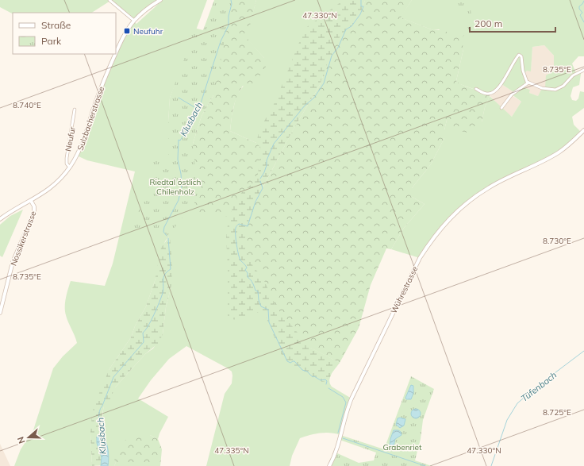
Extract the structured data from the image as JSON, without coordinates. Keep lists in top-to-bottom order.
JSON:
{
  "streets": {
    "street": [
      "Sulzbacherstrasse",
      "Neufur",
      "Nossikerstrasse",
      "Wührestrasse"
    ]
  },
  "crossings": [
    ["Sulzbacherstrasse", "Neufur"],
    ["Sulzbacherstrasse", "Nossikerstrasse"]
  ],
  "water": ["Klusbach", "Tüfenbach"],
  "parks": ["Riedtal östlich Chilenholz", "Grabenriet"],
  "places": {
    "transit": ["Neufuhr"]
  },
  "legend": ["Straße", "Park"],
  "scale_bar": "200 m",
  "north": "left",
  "coordinates": [
    "47.330°N",
    "8.735°E",
    "8.740°E",
    "8.730°E",
    "8.725°E",
    "47.335°N"
  ]
}
